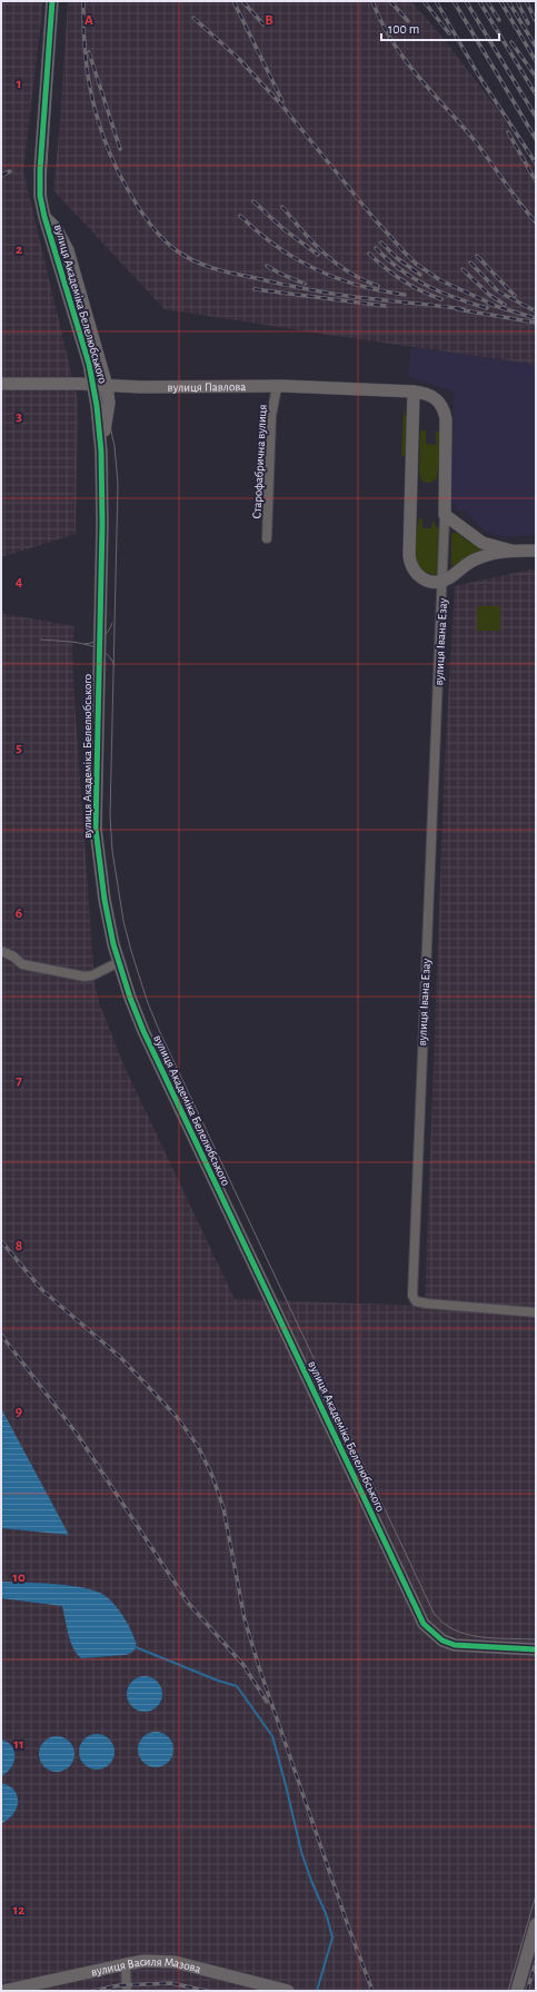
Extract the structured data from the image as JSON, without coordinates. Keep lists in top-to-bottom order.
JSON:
{
  "streets": {
    "street": [
      "вулиця Академіка Белелюбського",
      "вулиця Павлова",
      "Старофабрична вулиця",
      "вулиця Івана Езау",
      "вулиця Василя Мазова"
    ]
  },
  "crossings": [
    ["вулиця Академіка Белелюбського", "вулиця Павлова"],
    ["вулиця Павлова", "Старофабрична вулиця"],
    ["вулиця Павлова", "вулиця Івана Езау"]
  ],
  "scale_bar": "100 m",
  "grid": {
    "columns": ["A", "B"],
    "rows": [
      "1",
      "2",
      "3",
      "4",
      "5",
      "6",
      "7",
      "8",
      "9",
      "10",
      "11",
      "12"
    ]
  }
}
